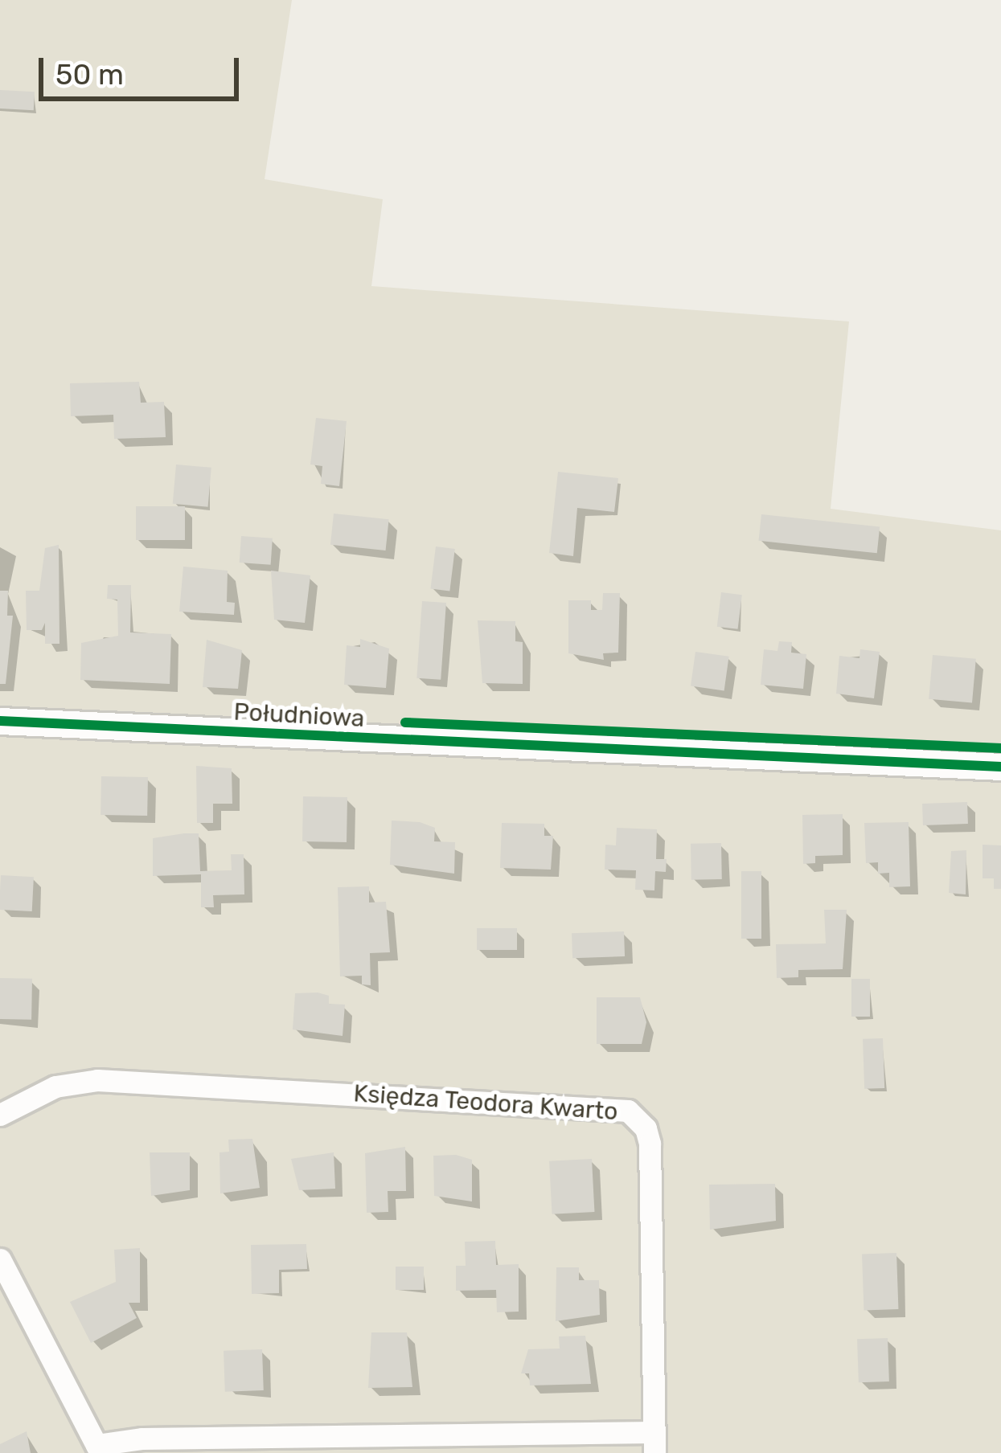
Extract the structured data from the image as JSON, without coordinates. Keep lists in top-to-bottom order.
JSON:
{
  "streets": {
    "street": ["Południowa", "Księdza Teodora Kwarto"]
  },
  "scale_bar": "50 m"
}
